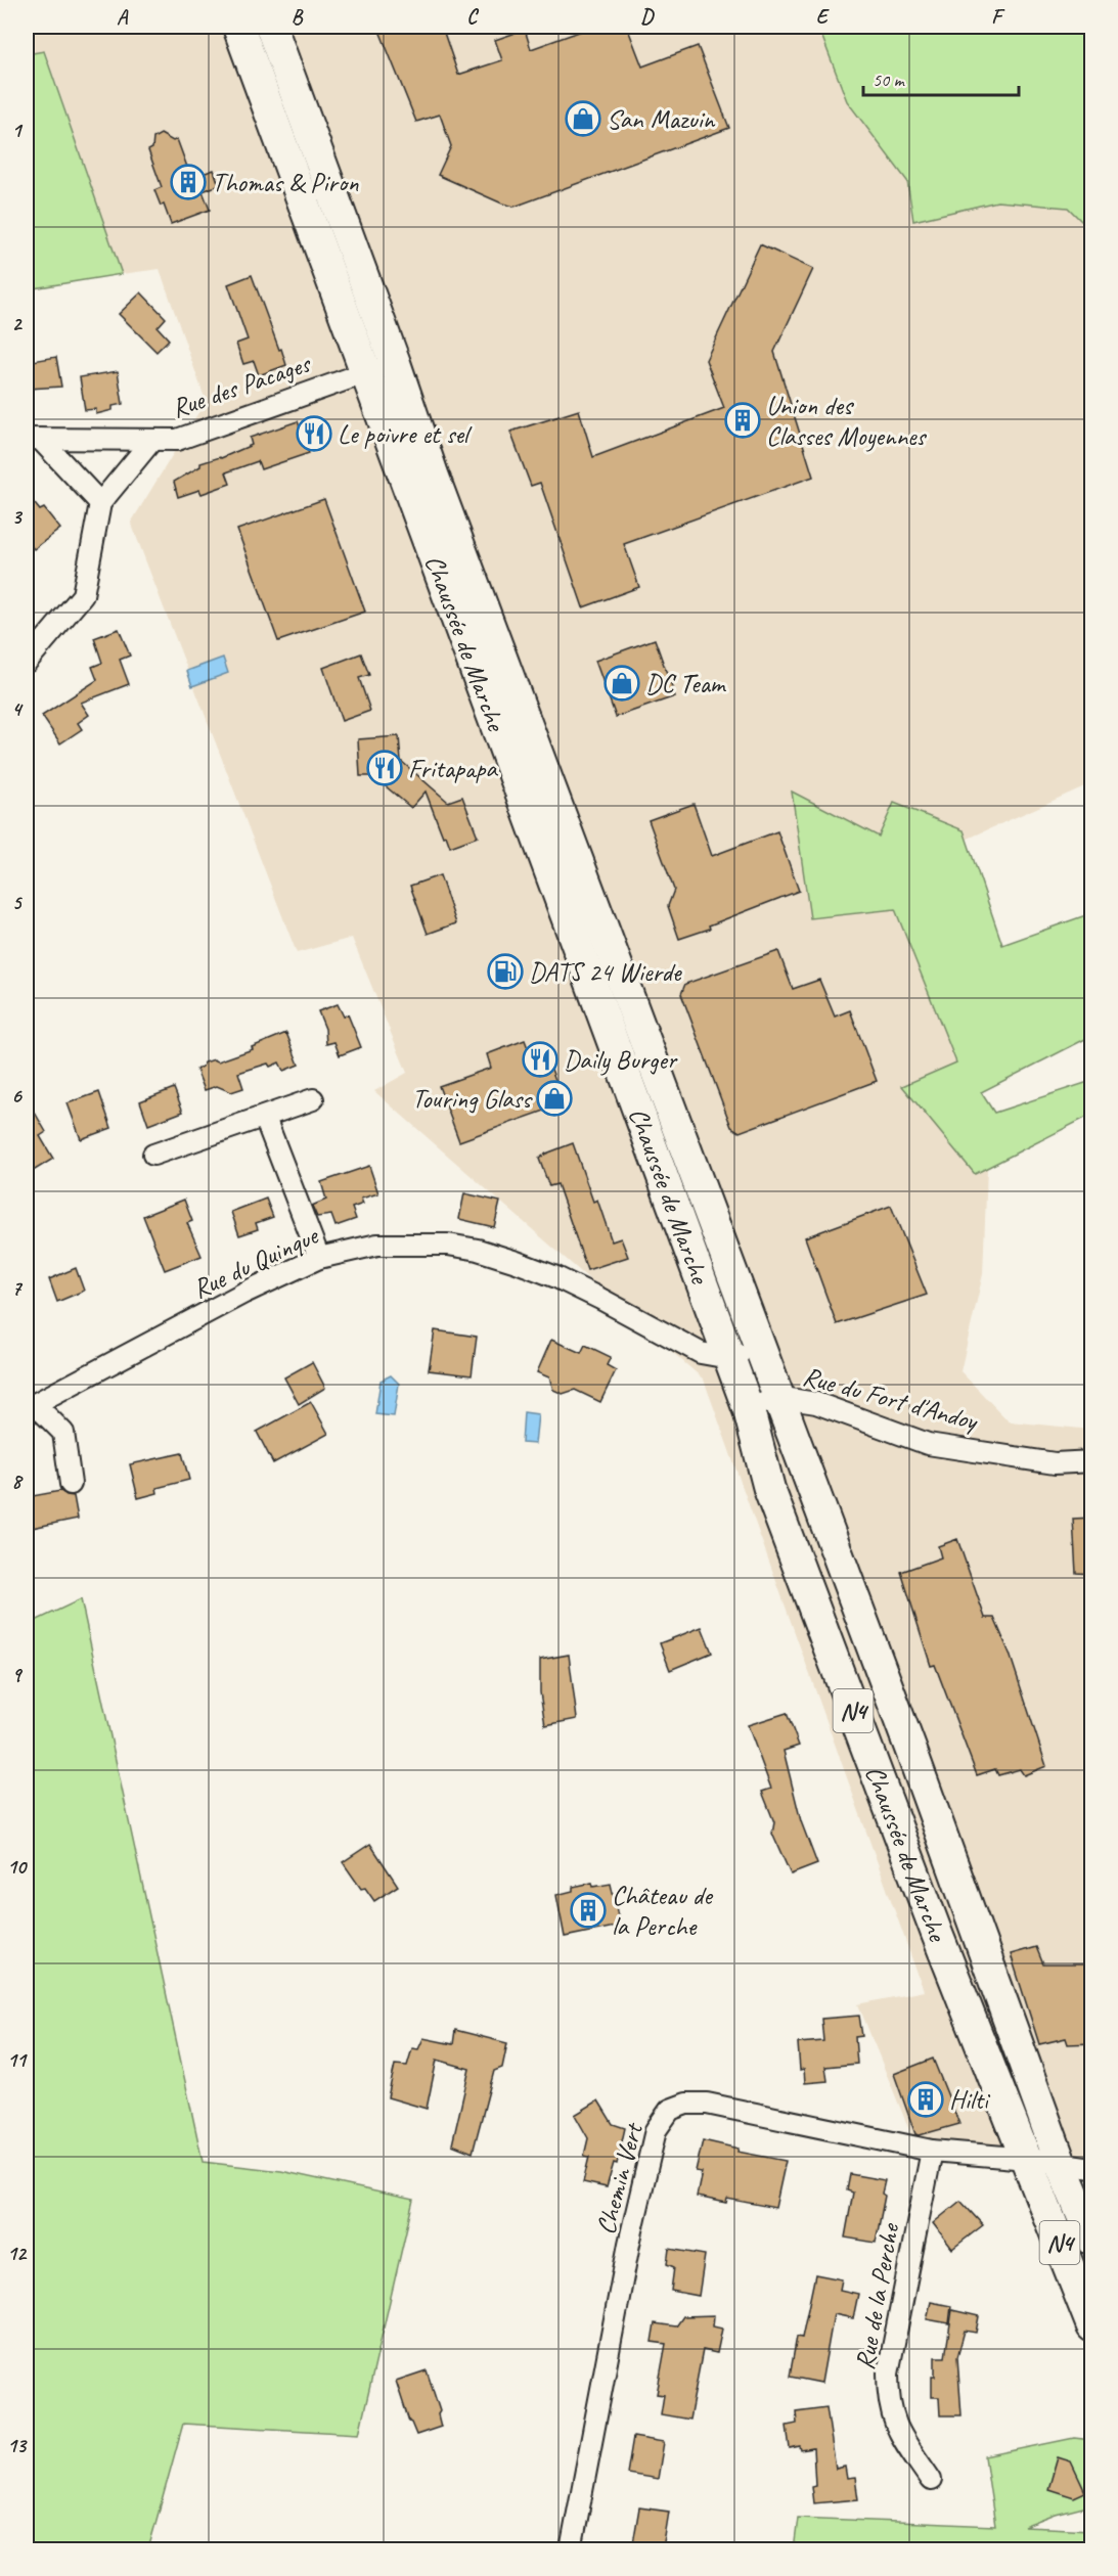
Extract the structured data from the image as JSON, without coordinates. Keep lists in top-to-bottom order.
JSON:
{
  "streets": {
    "main road": ["Chaussée de Marche", "N4"],
    "street": [
      "Rue des Pacages",
      "Rue du Quinque",
      "Rue du Fort d'Andoy",
      "Chemin Vert",
      "Rue de la Perche"
    ]
  },
  "crossings": [
    ["Rue des Pacages", "Chaussée de Marche"],
    ["Chaussée de Marche", "Rue du Quinque"],
    ["Chaussée de Marche", "Rue du Fort d'Andoy"],
    ["Chaussée de Marche", "Chemin Vert"],
    ["Chemin Vert", "Rue de la Perche"]
  ],
  "places": {
    "shop": ["San Mazuin", "DC Team", "Touring Glass"],
    "building": [
      "Thomas & Piron",
      "Union des Classes Moyennes",
      "Château de la Perche",
      "Hilti"
    ],
    "restaurant": ["Le poivre et sel", "Fritapapa", "Daily Burger"],
    "fuel station": ["DATS 24 Wierde"]
  },
  "scale_bar": "50 m",
  "grid": {
    "columns": [
      "A",
      "B",
      "C",
      "D",
      "E",
      "F"
    ],
    "rows": [
      "1",
      "2",
      "3",
      "4",
      "5",
      "6",
      "7",
      "8",
      "9",
      "10",
      "11",
      "12",
      "13"
    ]
  }
}
